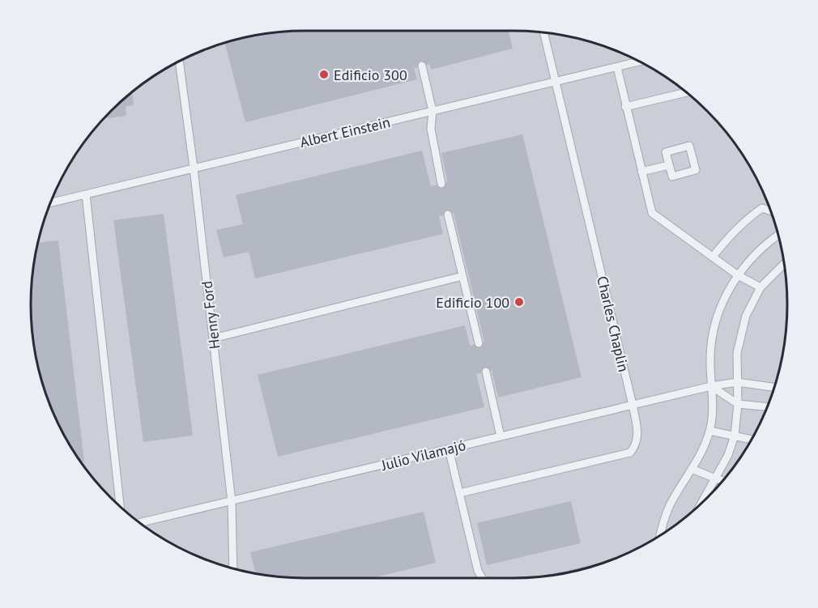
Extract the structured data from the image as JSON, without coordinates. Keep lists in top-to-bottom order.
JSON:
{
  "streets": {
    "lane": [
      "Albert Einstein",
      "Henry Ford",
      "Charles Chaplin",
      "Julio Vilamajó"
    ]
  },
  "crossings": [
    ["Albert Einstein", "Henry Ford"],
    ["Albert Einstein", "Charles Chaplin"],
    ["Henry Ford", "Julio Vilamajó"],
    ["Charles Chaplin", "Julio Vilamajó"]
  ],
  "places": ["Edificio 300", "Edificio 100"]
}
